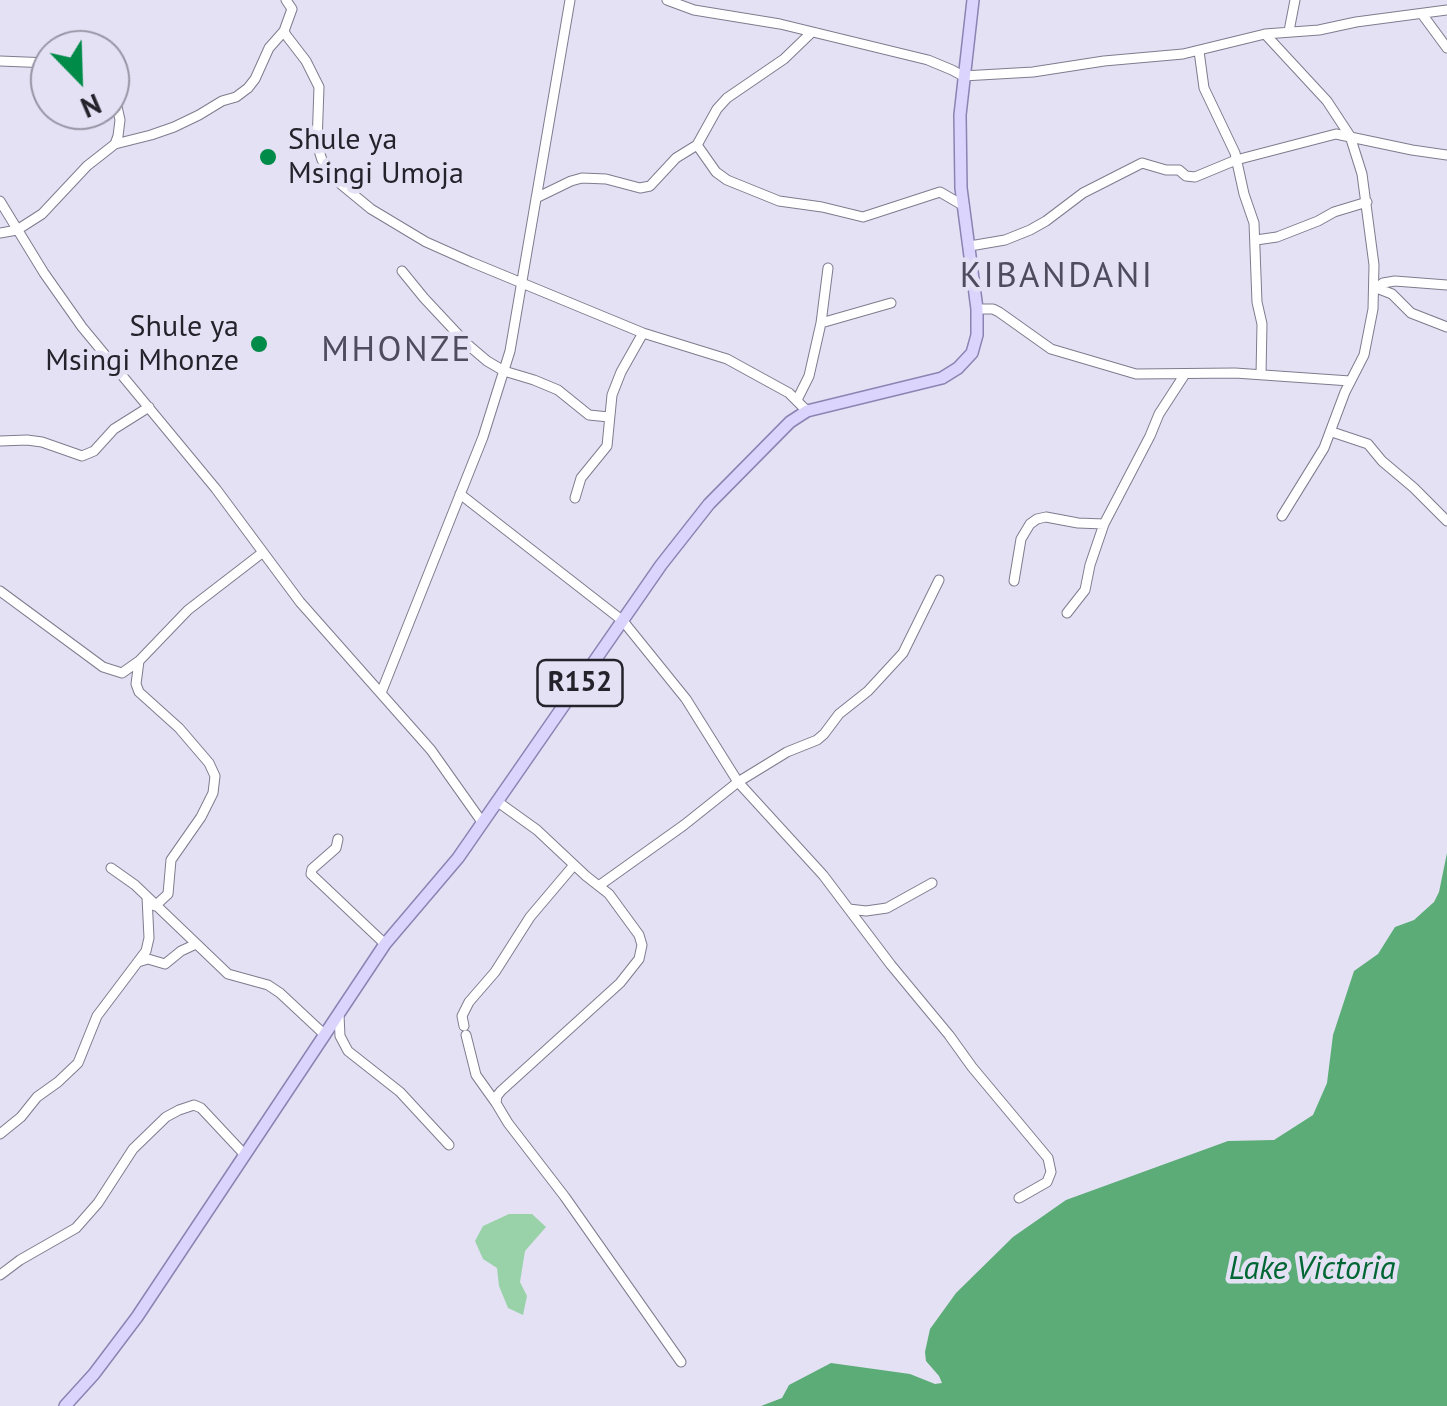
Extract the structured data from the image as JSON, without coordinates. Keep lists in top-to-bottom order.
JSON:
{
  "streets": {
    "main road": ["R152"]
  },
  "districts": ["KIBANDANI", "MHONZE"],
  "water": ["Lake Victoria"],
  "places": ["Shule ya Msingi Umoja", "Shule ya Msingi Mhonze"],
  "north": "bottom right"
}
